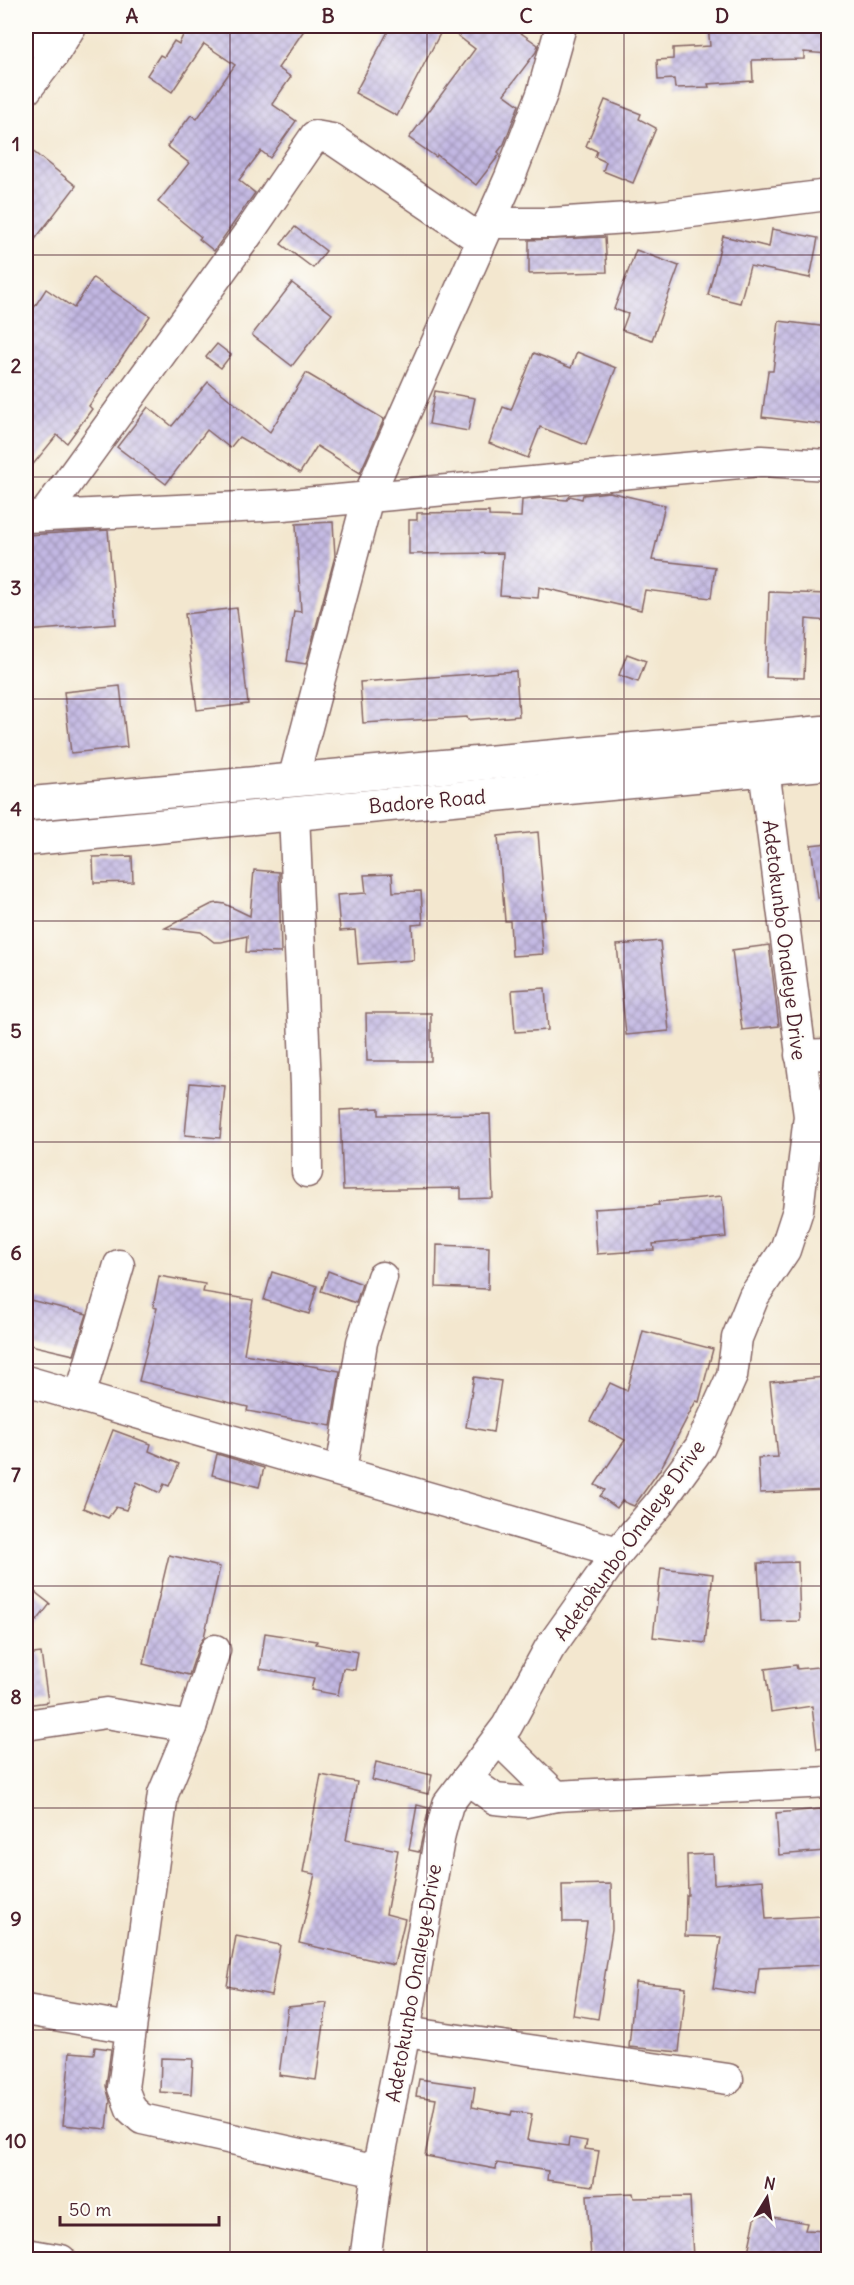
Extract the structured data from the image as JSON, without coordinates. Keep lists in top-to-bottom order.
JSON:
{
  "streets": {
    "main road": ["Badore Road"],
    "street": ["Adetokunbo Onaleye Drive"]
  },
  "crossings": [
    ["Badore Road", "Adetokunbo Onaleye Drive"]
  ],
  "scale_bar": "50 m",
  "north": "top",
  "grid": {
    "columns": [
      "A",
      "B",
      "C",
      "D"
    ],
    "rows": [
      "1",
      "2",
      "3",
      "4",
      "5",
      "6",
      "7",
      "8",
      "9",
      "10"
    ]
  }
}
